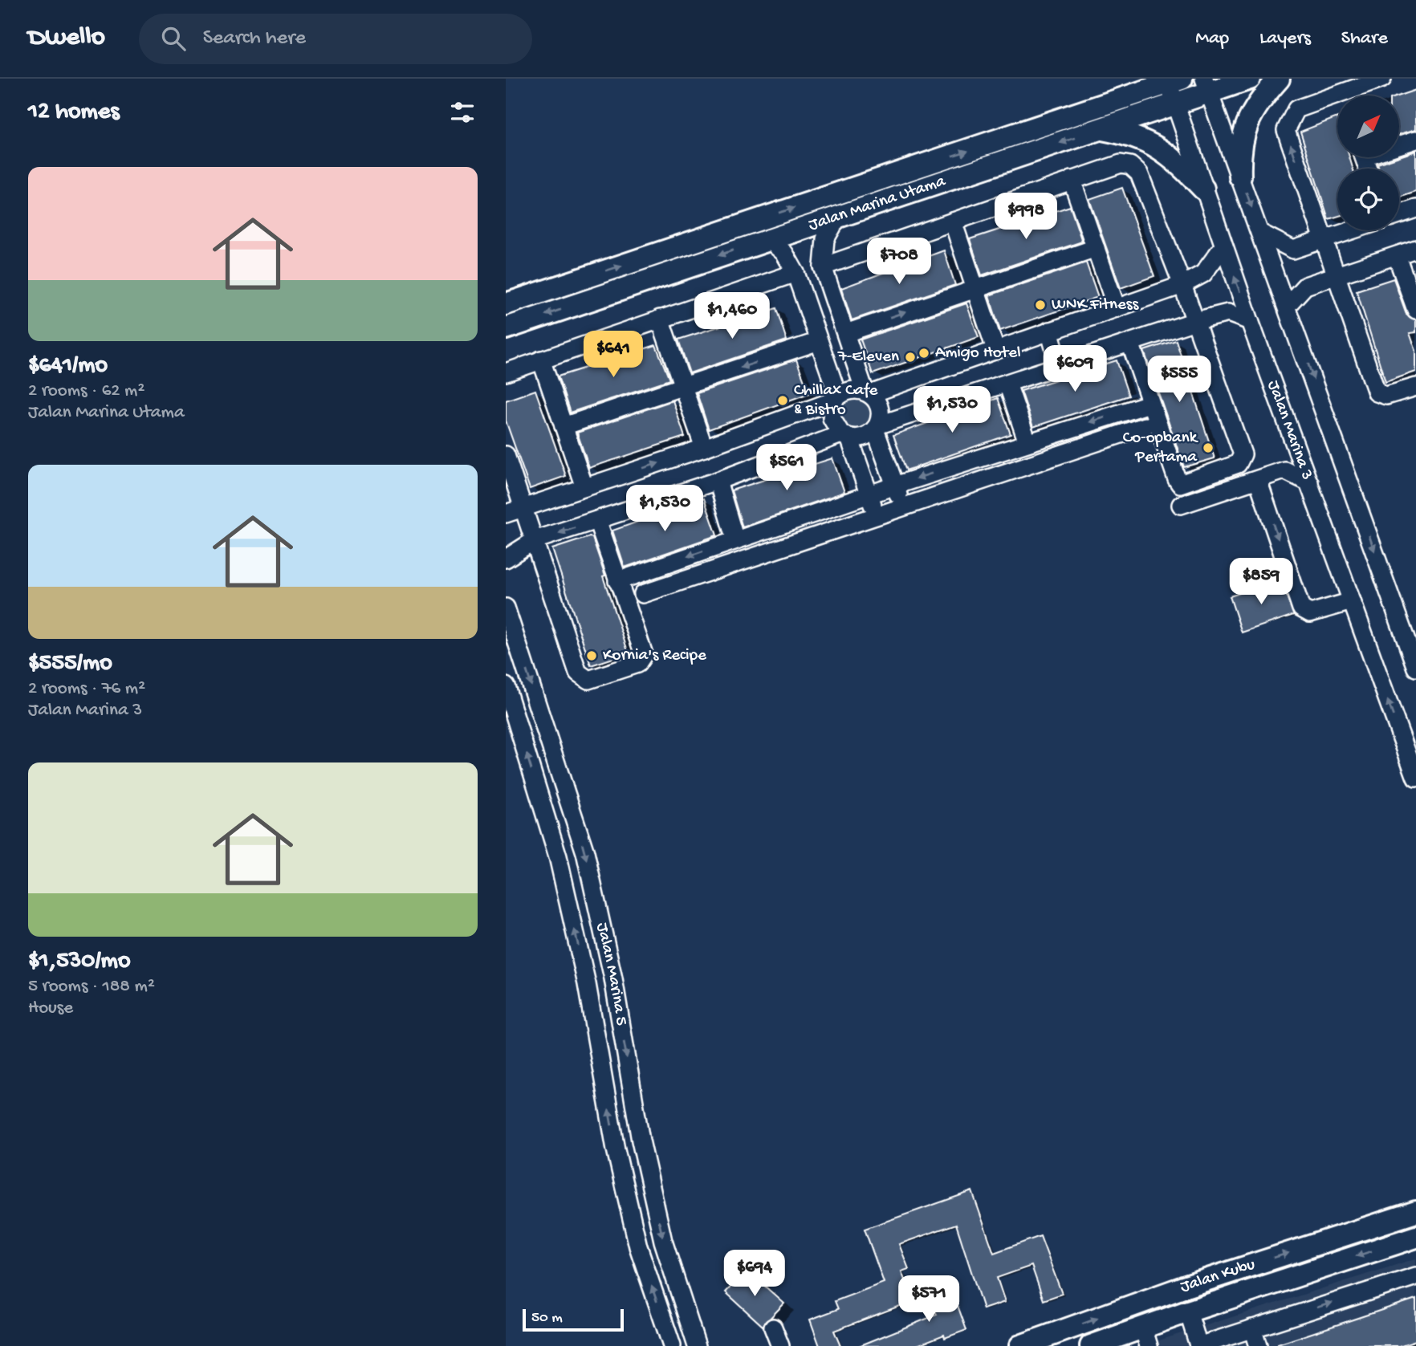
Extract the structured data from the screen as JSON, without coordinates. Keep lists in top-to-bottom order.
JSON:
{
  "streets": {
    "main road": ["Jalan Marina Utama", "Jalan Kubu"],
    "street": ["Jalan Marina 3", "Jalan Marina 5"]
  },
  "crossings": [
    ["Jalan Marina Utama", "Jalan Marina 3"]
  ],
  "places": [
    "WNK Fitness",
    "Amigo Hotel",
    "7-Eleven",
    "Chillax Cafe & Bistro",
    "Co-opbank Pertama",
    "Kornia's Recipe"
  ],
  "scale_bar": "50 m",
  "north": "top right",
  "page": {
    "header": "Dwello",
    "search": "Search here",
    "nav": ["Map", "Layers", "Share"],
    "heading": "12 homes",
    "list": [
      {
        "name": "$641/mo",
        "note": "2 rooms · 62 m² · Jalan Marina Utama"
      },
      {
        "name": "$555/mo",
        "note": "2 rooms · 76 m² · Jalan Marina 3"
      },
      {
        "name": "$1,530/mo",
        "note": "5 rooms · 188 m² · House"
      }
    ],
    "price": [
      "$998",
      "$708",
      "$1,460",
      "$641",
      "$609",
      "$555",
      "$1,530",
      "$561",
      "$1,530",
      "$859",
      "$694",
      "$571"
    ],
    "scale": "50 m"
  }
}
